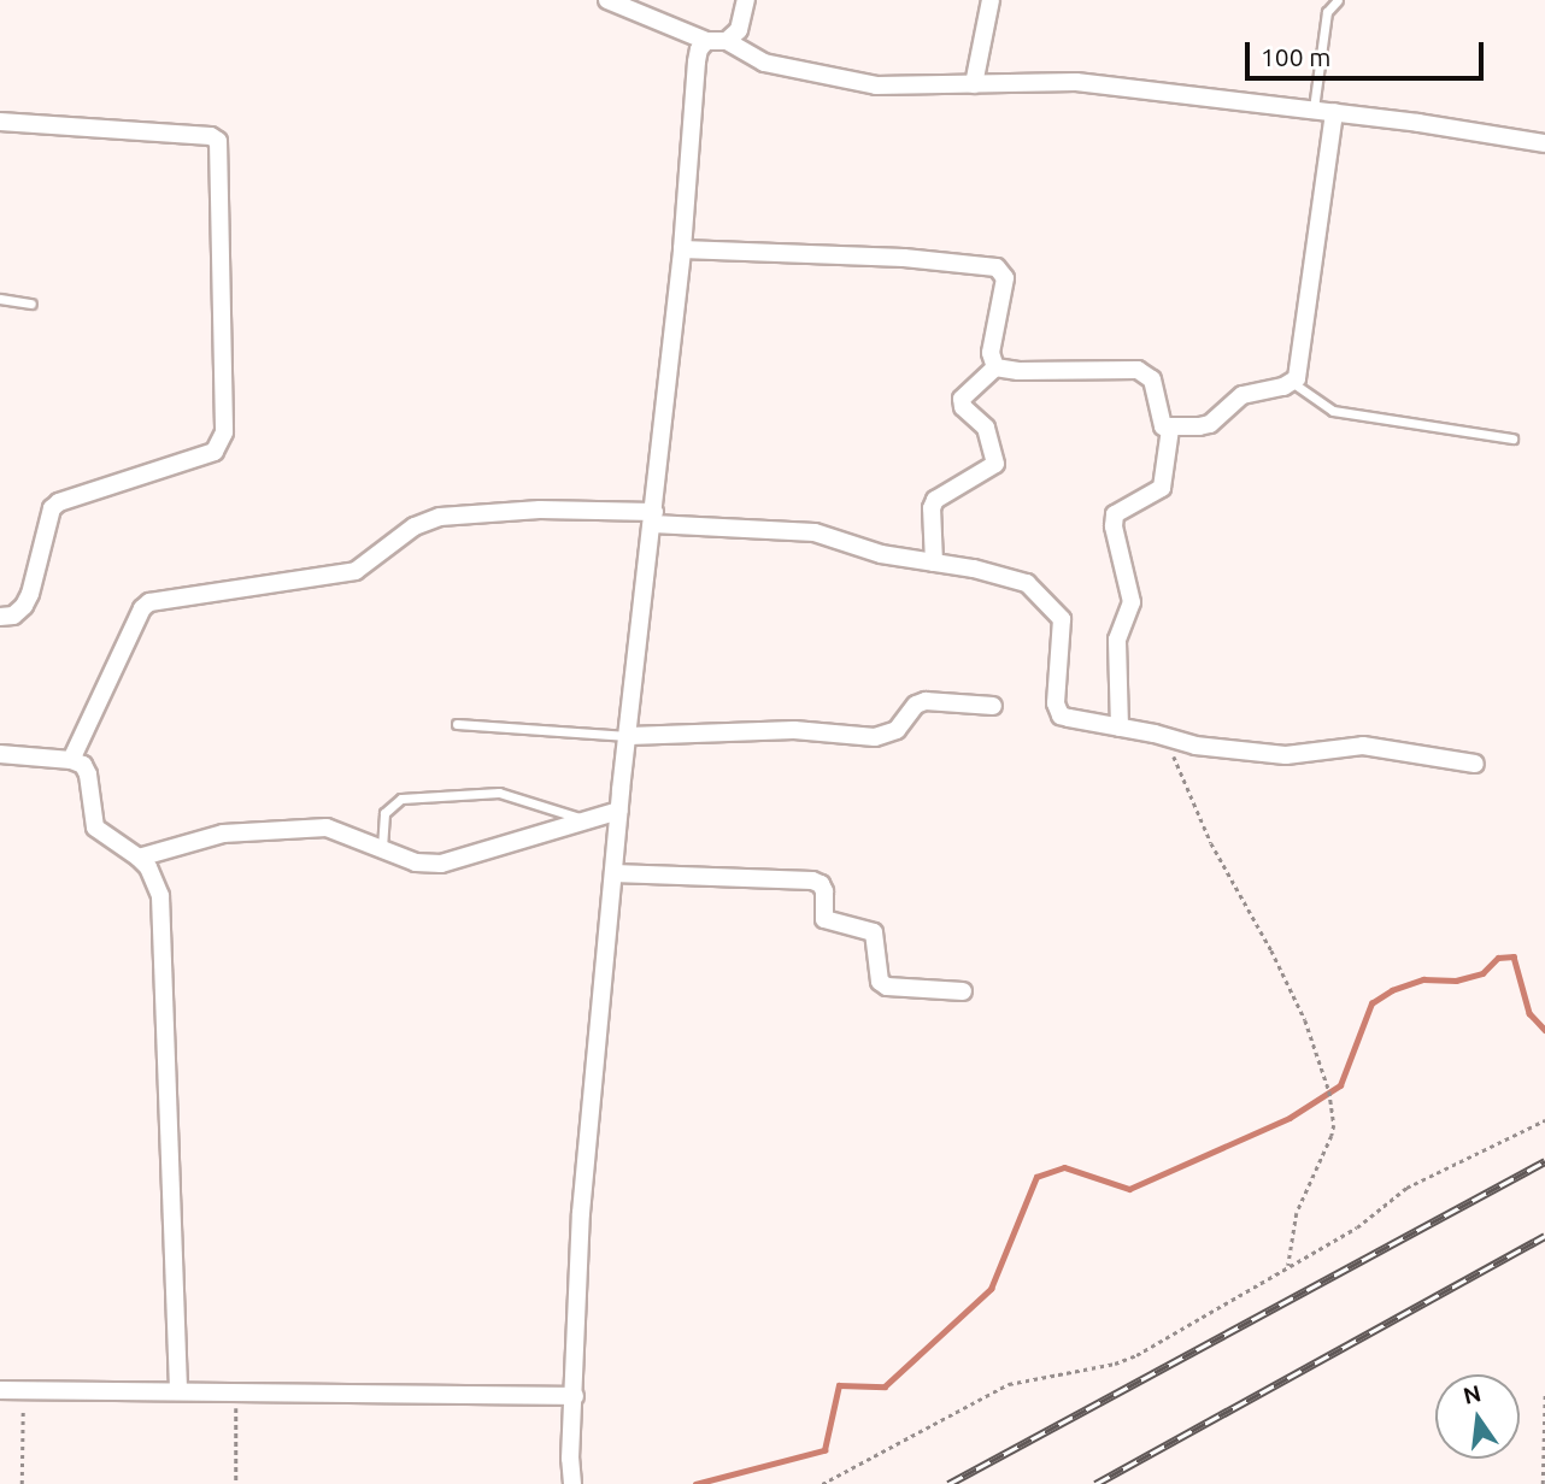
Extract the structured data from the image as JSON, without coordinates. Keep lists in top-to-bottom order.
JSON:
{
  "scale_bar": "100 m",
  "north": "top"
}
